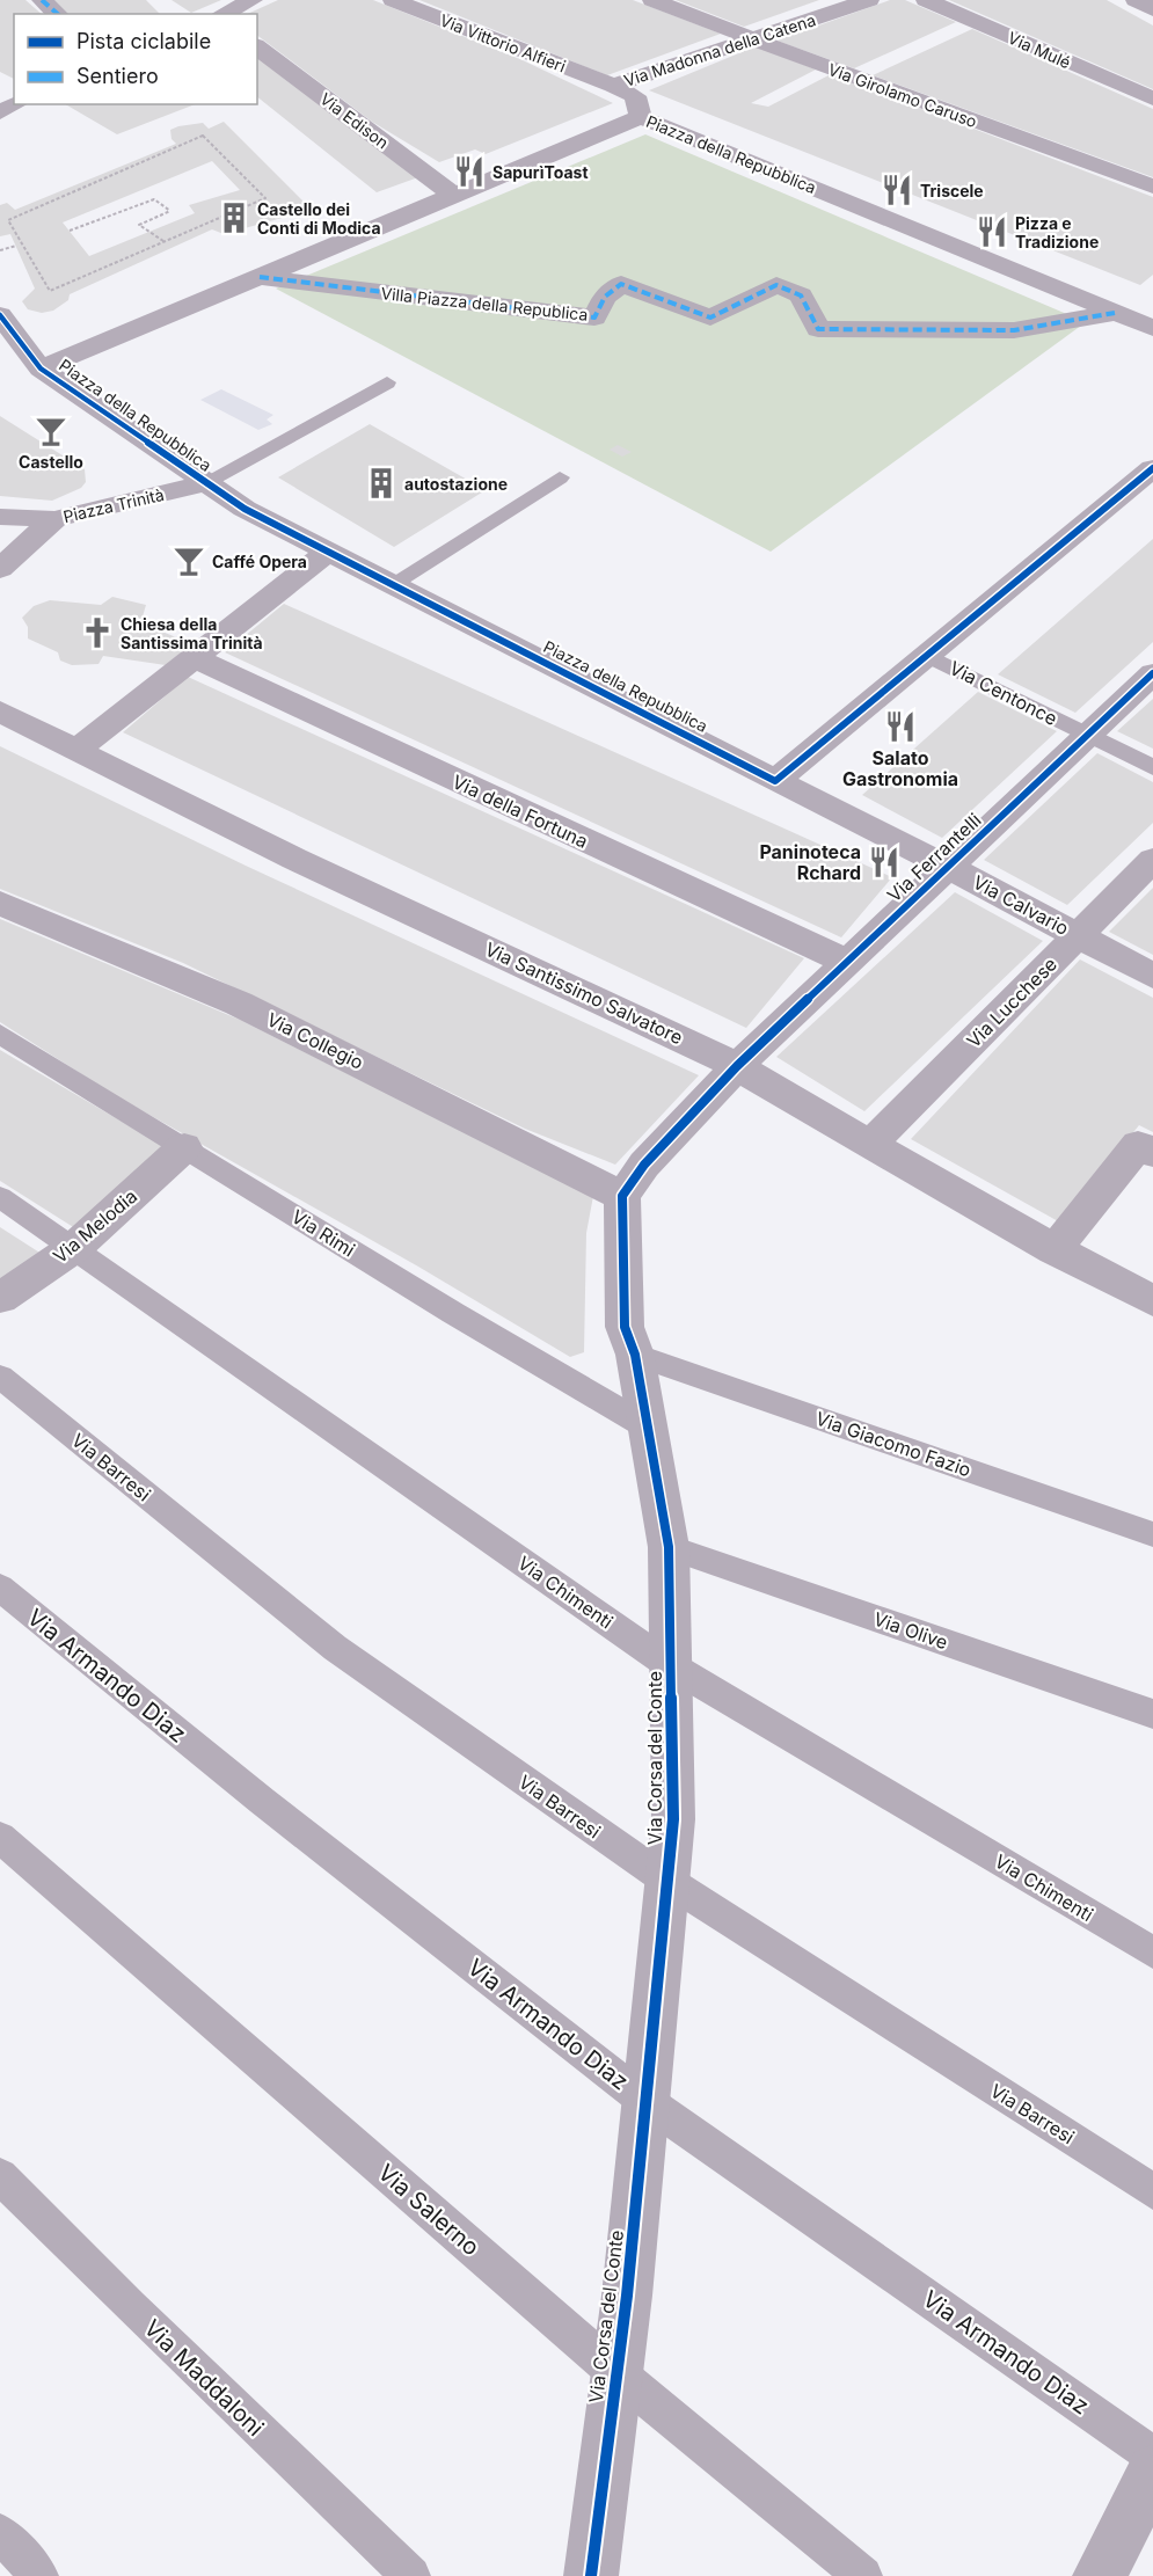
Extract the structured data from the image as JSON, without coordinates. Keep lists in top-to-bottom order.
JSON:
{
  "streets": {
    "street": [
      "Via Vittorio Alfieri",
      "Via Madonna della Catena",
      "Via Mulé",
      "Via Girolamo Caruso",
      "Via Edison",
      "Piazza della Repubblica",
      "Villa Piazza della Republica",
      "Piazza Trinità",
      "Via della Fortuna",
      "Via Ferrantelli",
      "Via Calvario",
      "Via Santissimo Salvatore",
      "Via Lucchese",
      "Via Collegio",
      "Via Melodia",
      "Via Corsa del Conte"
    ],
    "lane": [
      "Via Centonce",
      "Via Rimi",
      "Via Giacomo Fazio",
      "Via Barresi",
      "Via Chimenti",
      "Via Olive",
      "Via Armando Diaz",
      "Via Salerno",
      "Via Maddaloni"
    ]
  },
  "crossings": [
    ["Via Vittorio Alfieri", "Via Madonna della Catena"],
    ["Via Madonna della Catena", "Via Girolamo Caruso"],
    ["Via Madonna della Catena", "Piazza della Repubblica"],
    ["Via Edison", "Piazza della Repubblica"],
    ["Piazza della Repubblica", "Villa Piazza della Republica"],
    ["Piazza della Repubblica", "Piazza Trinità"],
    ["Piazza della Repubblica", "Via Calvario"],
    ["Via Centonce", "Via Ferrantelli"],
    ["Via della Fortuna", "Via Ferrantelli"],
    ["Via Ferrantelli", "Via Calvario"],
    ["Via Ferrantelli", "Via Santissimo Salvatore"],
    ["Via Calvario", "Via Lucchese"],
    ["Via Santissimo Salvatore", "Via Lucchese"],
    ["Via Collegio", "Via Corsa del Conte"],
    ["Via Melodia", "Via Rimi"],
    ["Via Melodia", "Via Chimenti"],
    ["Via Rimi", "Via Corsa del Conte"],
    ["Via Giacomo Fazio", "Via Corsa del Conte"],
    ["Via Barresi", "Via Corsa del Conte"],
    ["Via Chimenti", "Via Corsa del Conte"],
    ["Via Olive", "Via Corsa del Conte"],
    ["Via Armando Diaz", "Via Corsa del Conte"],
    ["Via Corsa del Conte", "Via Salerno"]
  ],
  "places": {
    "restaurant": [
      "SapurìToast",
      "Triscele",
      "Pizza e Tradizione",
      "Salato Gastronomia",
      "Paninoteca Rchard"
    ],
    "building": ["Castello dei Conti di Modica", "autostazione"],
    "bar": ["Castello", "Caffé Opera"],
    "church": ["Chiesa della Santissima Trinità"]
  },
  "legend": ["Pista ciclabile", "Sentiero"]
}
